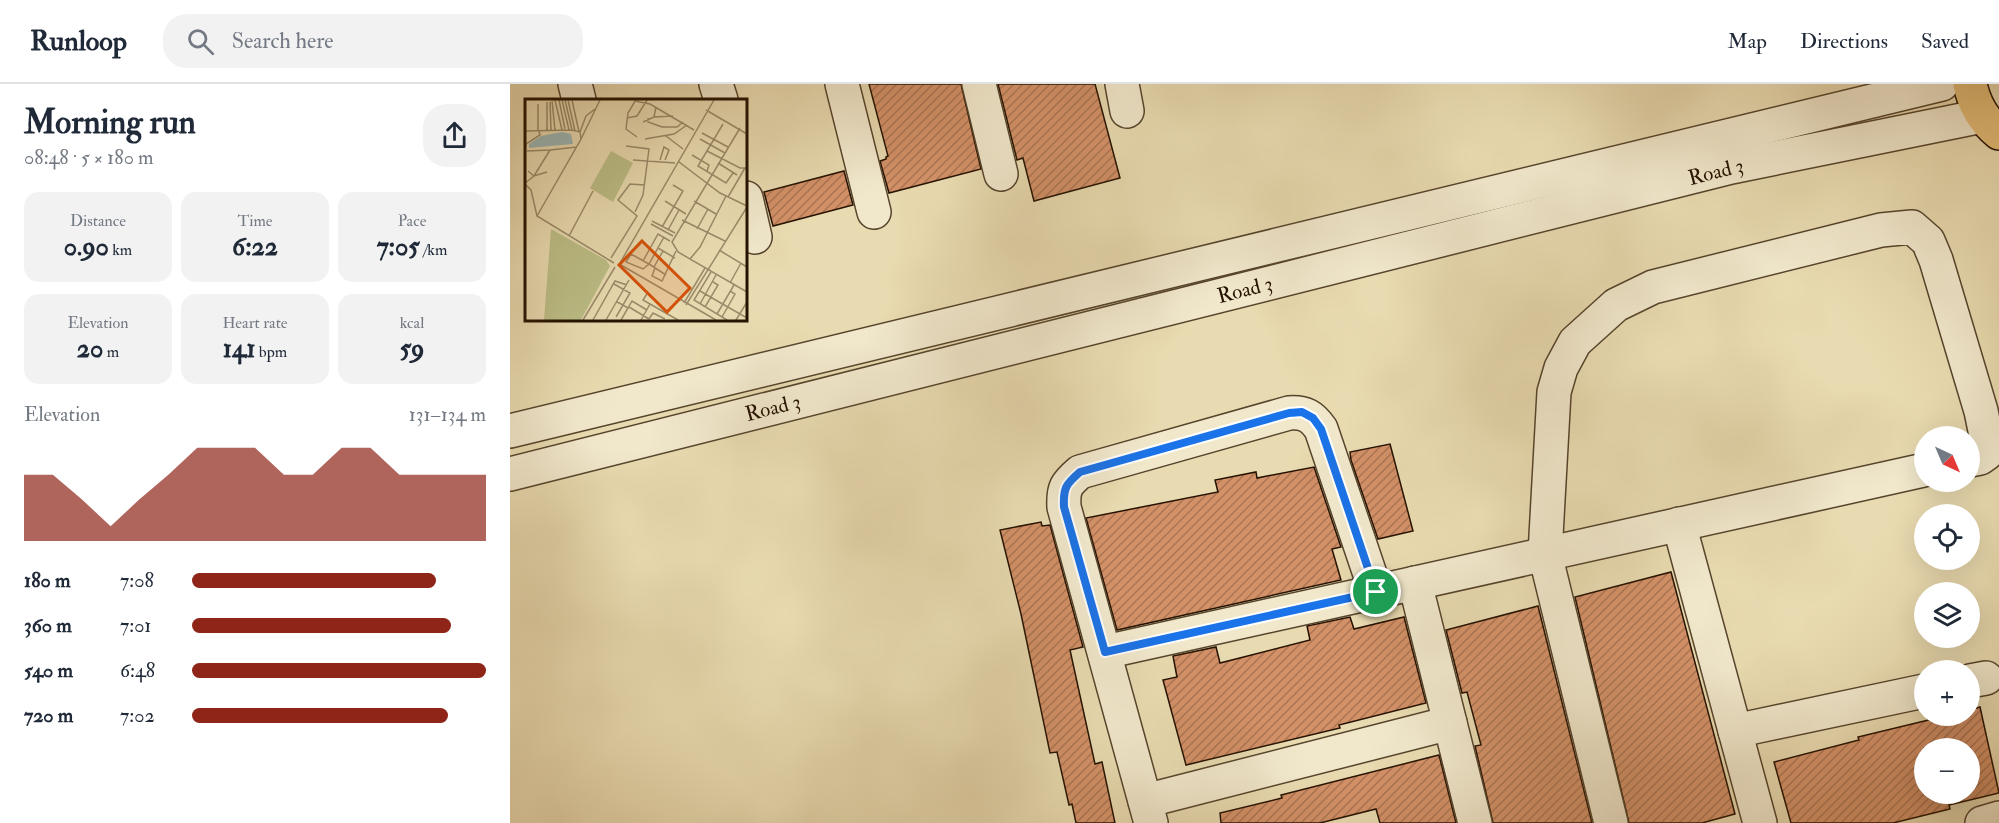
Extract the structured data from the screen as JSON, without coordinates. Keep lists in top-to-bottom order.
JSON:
{
  "streets": {
    "street": ["Road 3"]
  },
  "north": "bottom right",
  "page": {
    "header": "Runloop",
    "search": "Search here",
    "nav": ["Map", "Directions", "Saved"],
    "heading": ["Morning run", "08:48 · 5 × 180 m"],
    "stats": [
      ["Distance", "0.90 km"],
      ["Time", "6:22"],
      ["Pace", "7:05 /km"],
      ["Elevation", "20 m"],
      ["Heart rate", "141 bpm"],
      ["kcal", "59"]
    ],
    "chart": ["Elevation", "131–134 m"],
    "map_buttons": ["+", "−"],
    "list": [
      {
        "name": "180 m",
        "note": "7:08"
      },
      {
        "name": "360 m",
        "note": "7:01"
      },
      {
        "name": "540 m",
        "note": "6:48"
      },
      {
        "name": "720 m",
        "note": "7:02"
      }
    ]
  }
}
